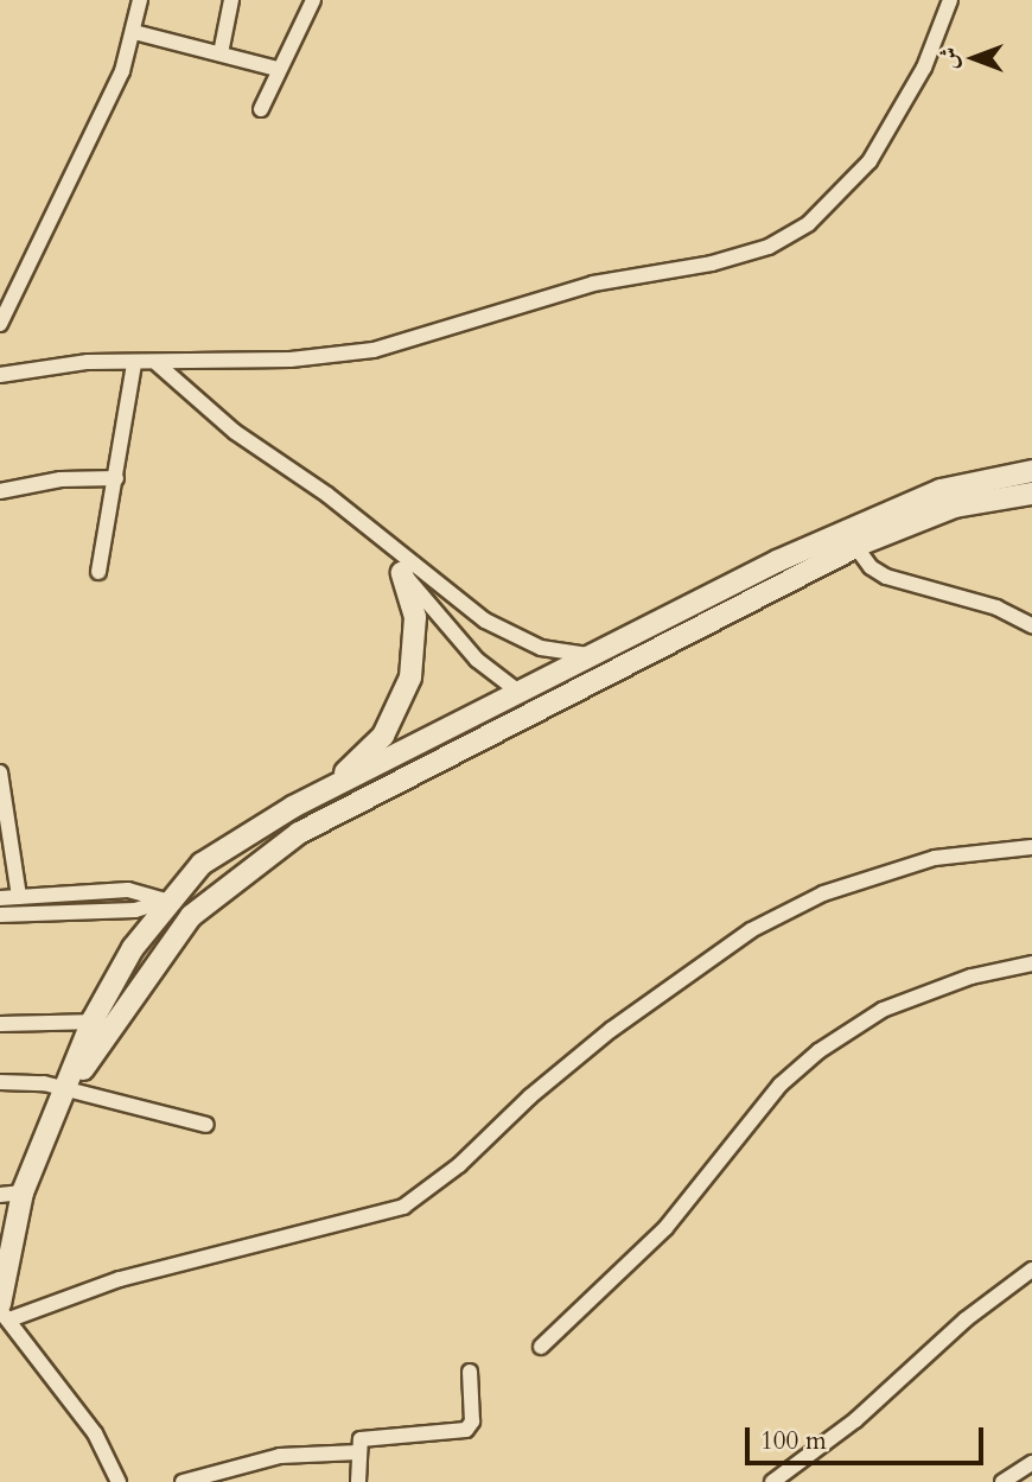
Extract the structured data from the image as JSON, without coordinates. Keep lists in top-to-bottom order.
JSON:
{
  "scale_bar": "100 m",
  "north": "left"
}
